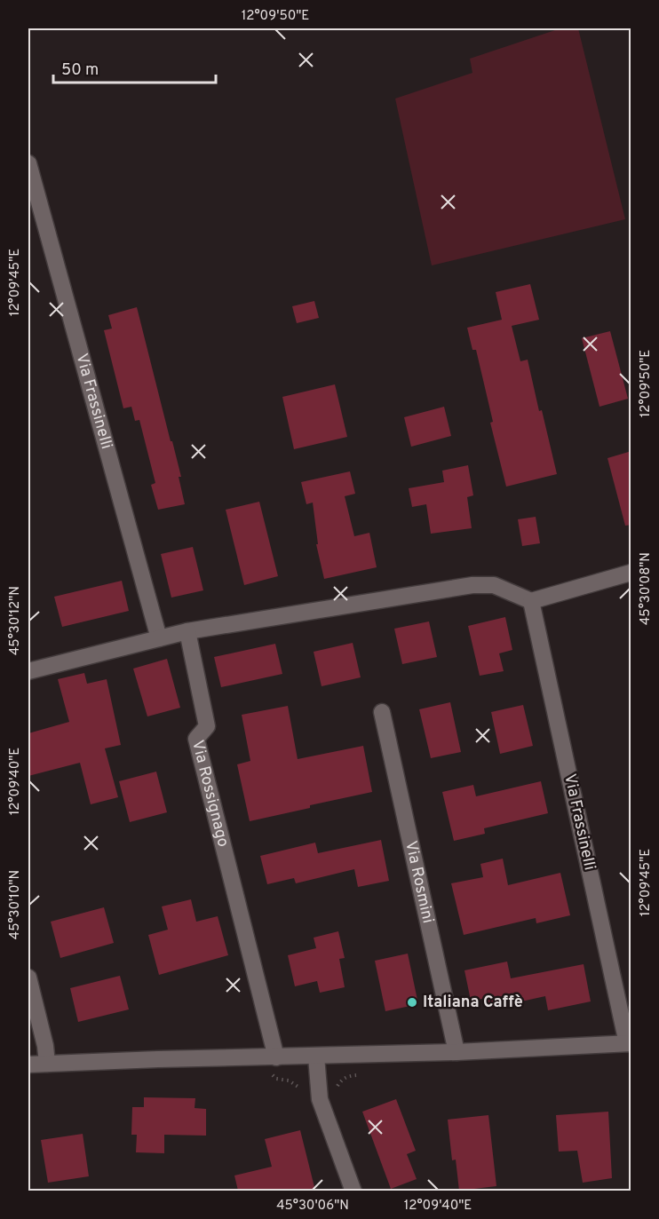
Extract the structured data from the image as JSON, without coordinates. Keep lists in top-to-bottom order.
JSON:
{
  "streets": {
    "street": ["Via Frassinelli", "Via Rossignago", "Via Rosmini"]
  },
  "places": ["Italiana Caffè"],
  "scale_bar": "50 m",
  "coordinates": [
    "12°09'50\"E",
    "12°09'45\"E",
    "45°30'08\"N",
    "45°30'12\"N",
    "12°09'40\"E",
    "45°30'10\"N",
    "45°30'06\"N"
  ]
}
